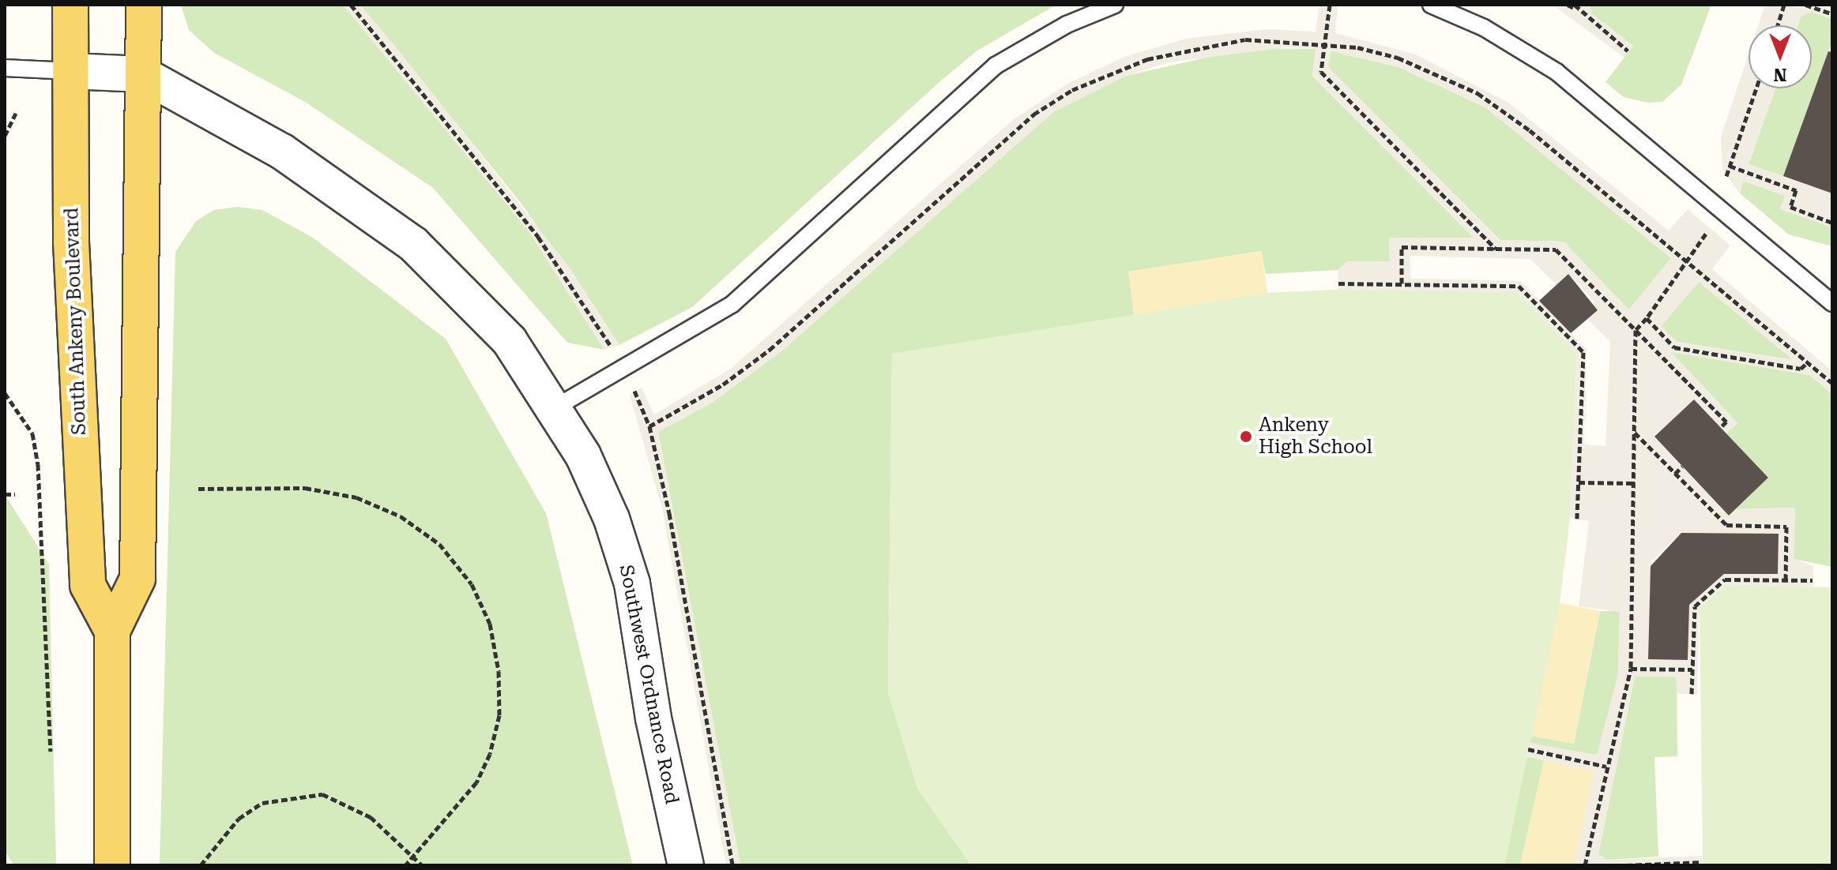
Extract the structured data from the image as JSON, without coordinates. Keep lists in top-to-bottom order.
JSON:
{
  "streets": {
    "main road": ["South Ankeny Boulevard"],
    "street": ["Southwest Ordnance Road"]
  },
  "crossings": [
    ["South Ankeny Boulevard", "Southwest Ordnance Road"]
  ],
  "places": ["Ankeny High School"],
  "north": "bottom"
}
